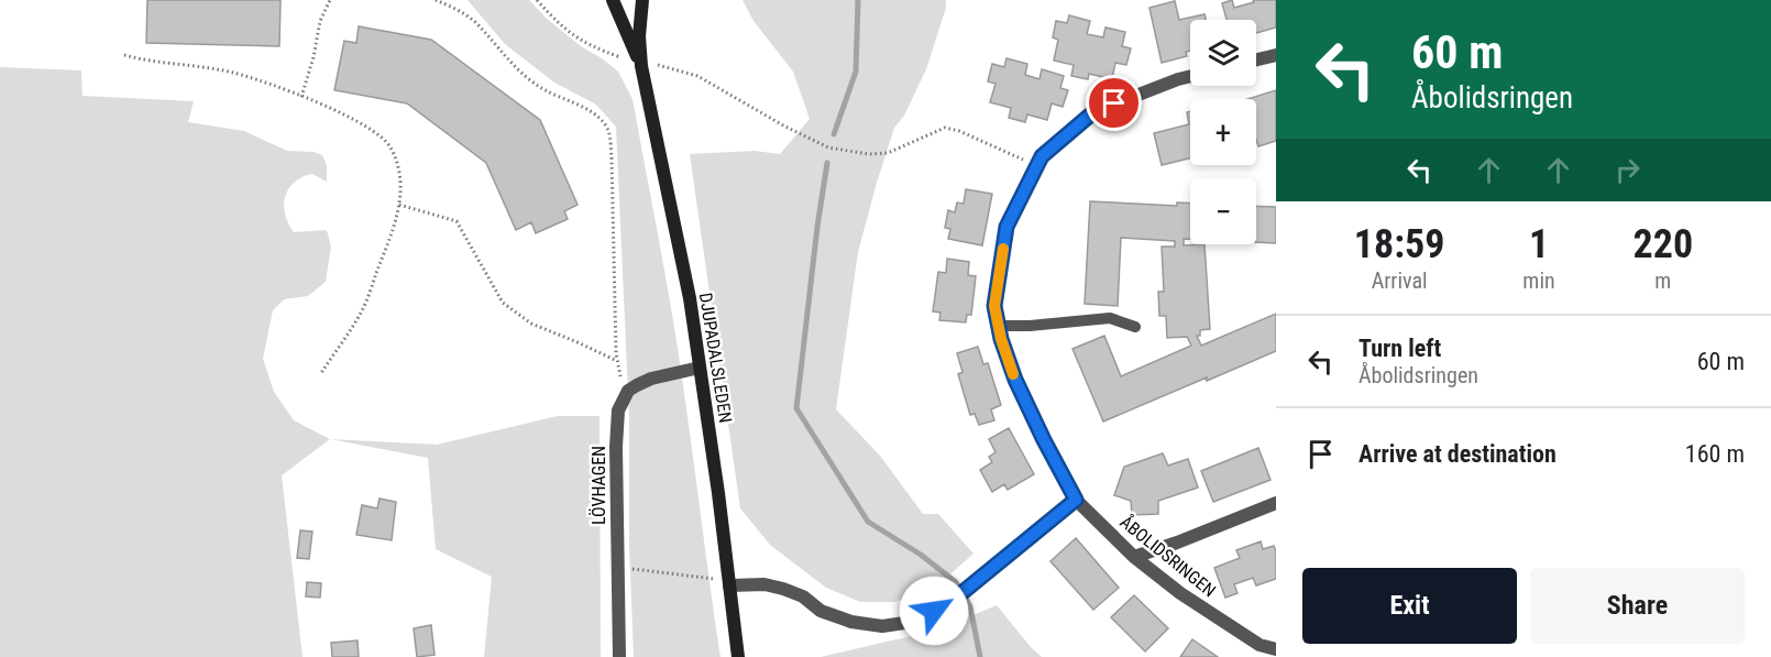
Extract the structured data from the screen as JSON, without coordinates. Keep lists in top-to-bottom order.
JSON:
{
  "streets": {
    "street": ["DJUPADALSLEDEN", "LÖVHAGEN", "ÅBOLIDSRINGEN"]
  },
  "page": {
    "turn": ["60 m", "Åbolidsringen"],
    "map_buttons": ["+", "−"],
    "eta": [
      "18:59",
      "Arrival",
      "1",
      "min",
      "220",
      "m"
    ],
    "list": [
      {
        "name": "Turn left",
        "note": "Åbolidsringen",
        "value": "60 m"
      },
      {
        "name": "Arrive at destination",
        "value": "160 m"
      }
    ],
    "buttons": ["Exit", "Share"]
  }
}
